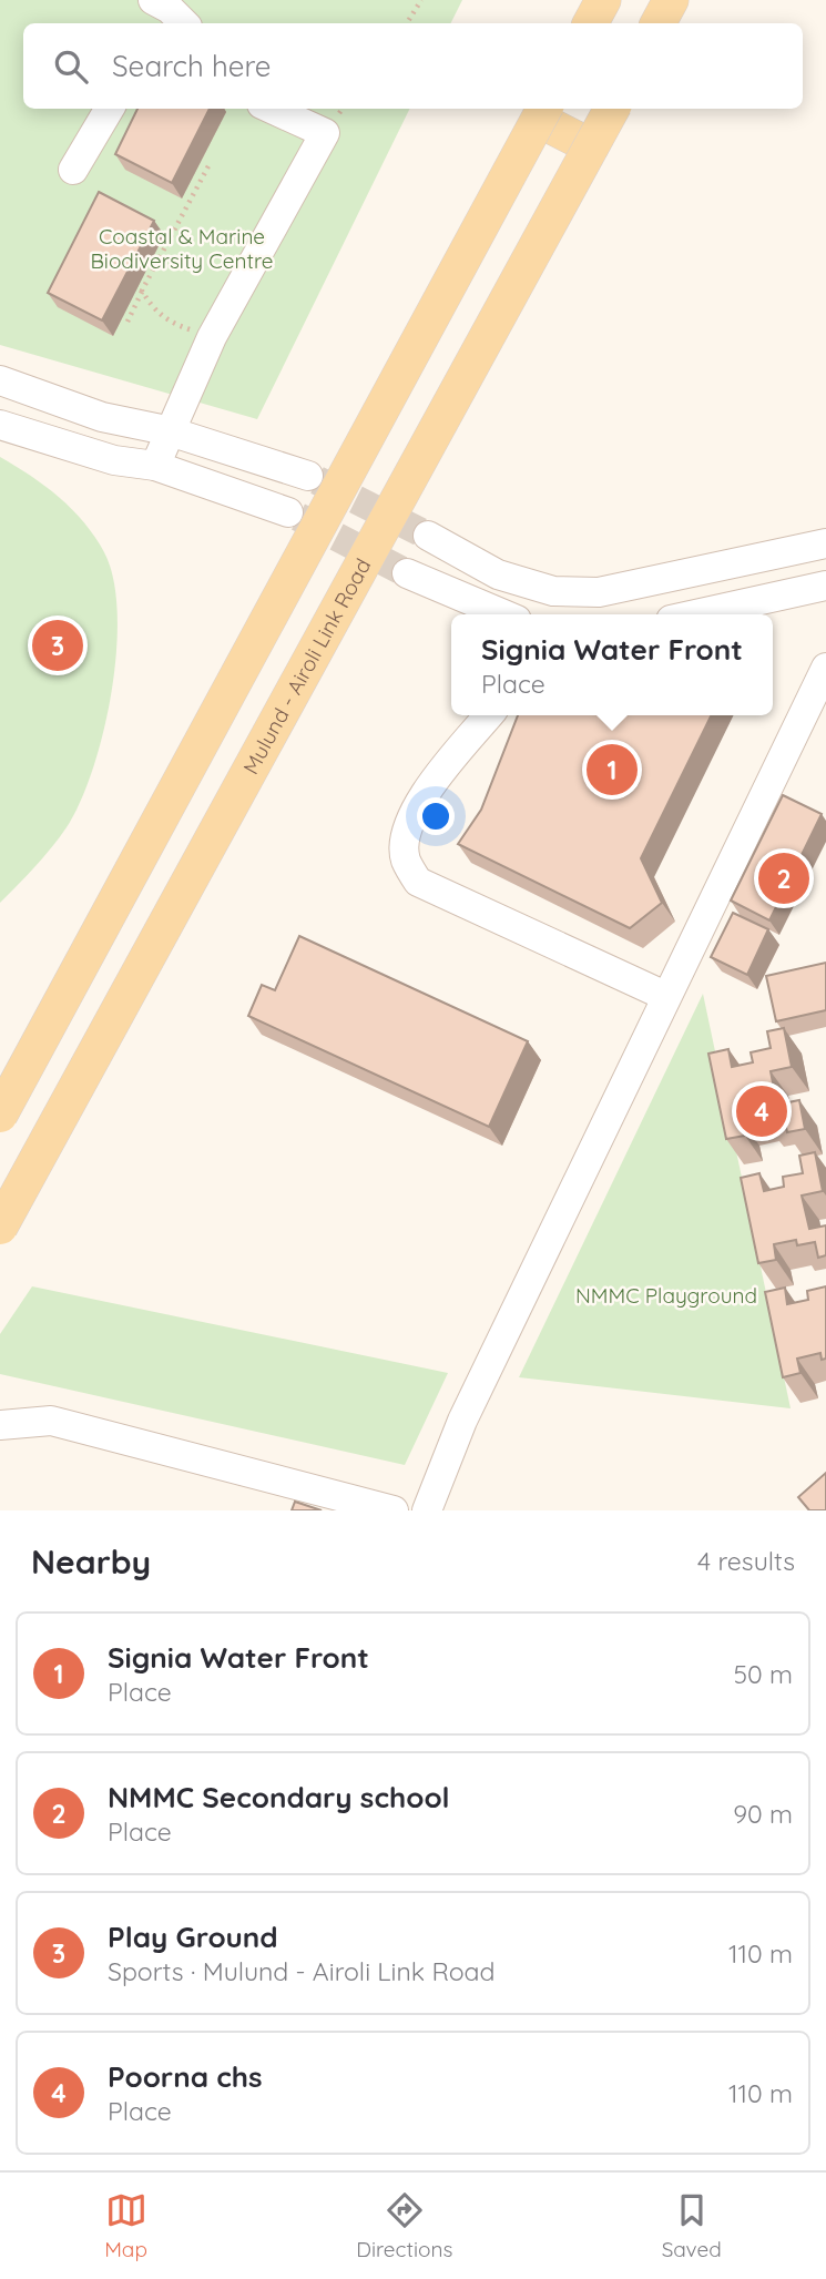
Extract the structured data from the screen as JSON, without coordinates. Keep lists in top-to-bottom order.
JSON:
{
  "streets": {
    "main road": ["Mulund - Airoli Link Road"]
  },
  "parks": ["Coastal & Marine Biodiversity Centre", "NMMC Playground"],
  "page": {
    "search": "Search here",
    "popup": ["Signia Water Front", "Place"],
    "pins": [
      "3",
      "1",
      "2",
      "4"
    ],
    "heading": ["Nearby", "4 results"],
    "list": [
      {
        "mark": "1",
        "name": "Signia Water Front",
        "note": "Place",
        "value": "50 m"
      },
      {
        "mark": "2",
        "name": "NMMC Secondary school",
        "note": "Place",
        "value": "90 m"
      },
      {
        "mark": "3",
        "name": "Play Ground",
        "note": "Sports · Mulund - Airoli Link Road",
        "value": "110 m"
      },
      {
        "mark": "4",
        "name": "Poorna chs",
        "note": "Place",
        "value": "110 m"
      }
    ],
    "nav": ["Map", "Directions", "Saved"]
  }
}
